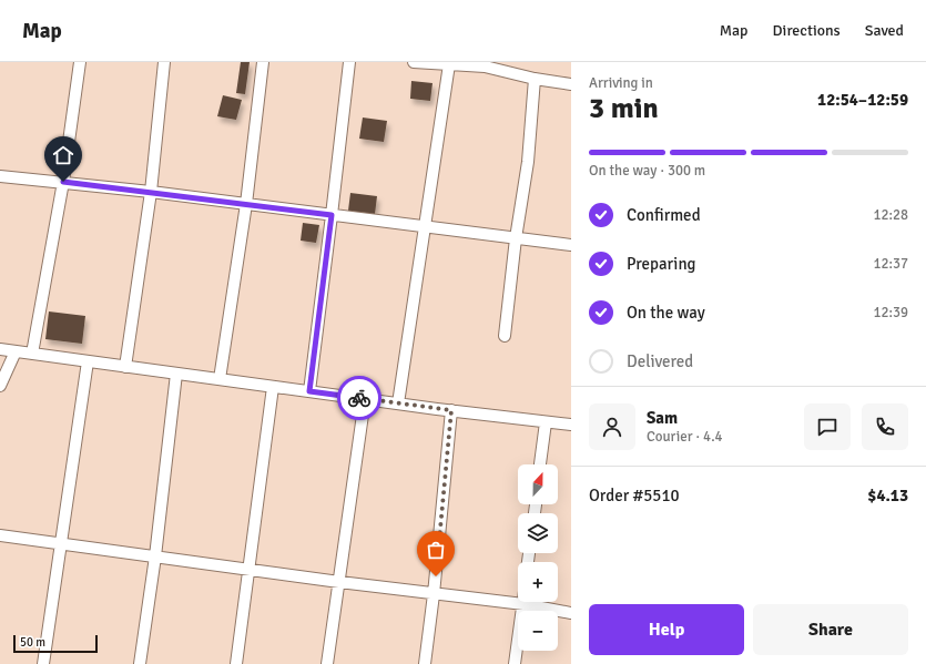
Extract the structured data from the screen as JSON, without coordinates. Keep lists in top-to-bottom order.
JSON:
{
  "scale_bar": "50 m",
  "north": "top",
  "page": {
    "header": "Map",
    "nav": ["Map", "Directions", "Saved"],
    "heading": ["3 min", "Arriving in", "12:54–12:59"],
    "panel": [
      "Sam",
      "Courier · 4.4",
      "Order #5510",
      "$4.13"
    ],
    "bar": "On the way · 300 m",
    "list": [
      ["Confirmed", "12:28"],
      ["Preparing", "12:37"],
      ["On the way", "12:39"],
      "Delivered"
    ],
    "map_buttons": ["+", "−"],
    "buttons": ["Help", "Share"],
    "scale": "50 m"
  }
}
